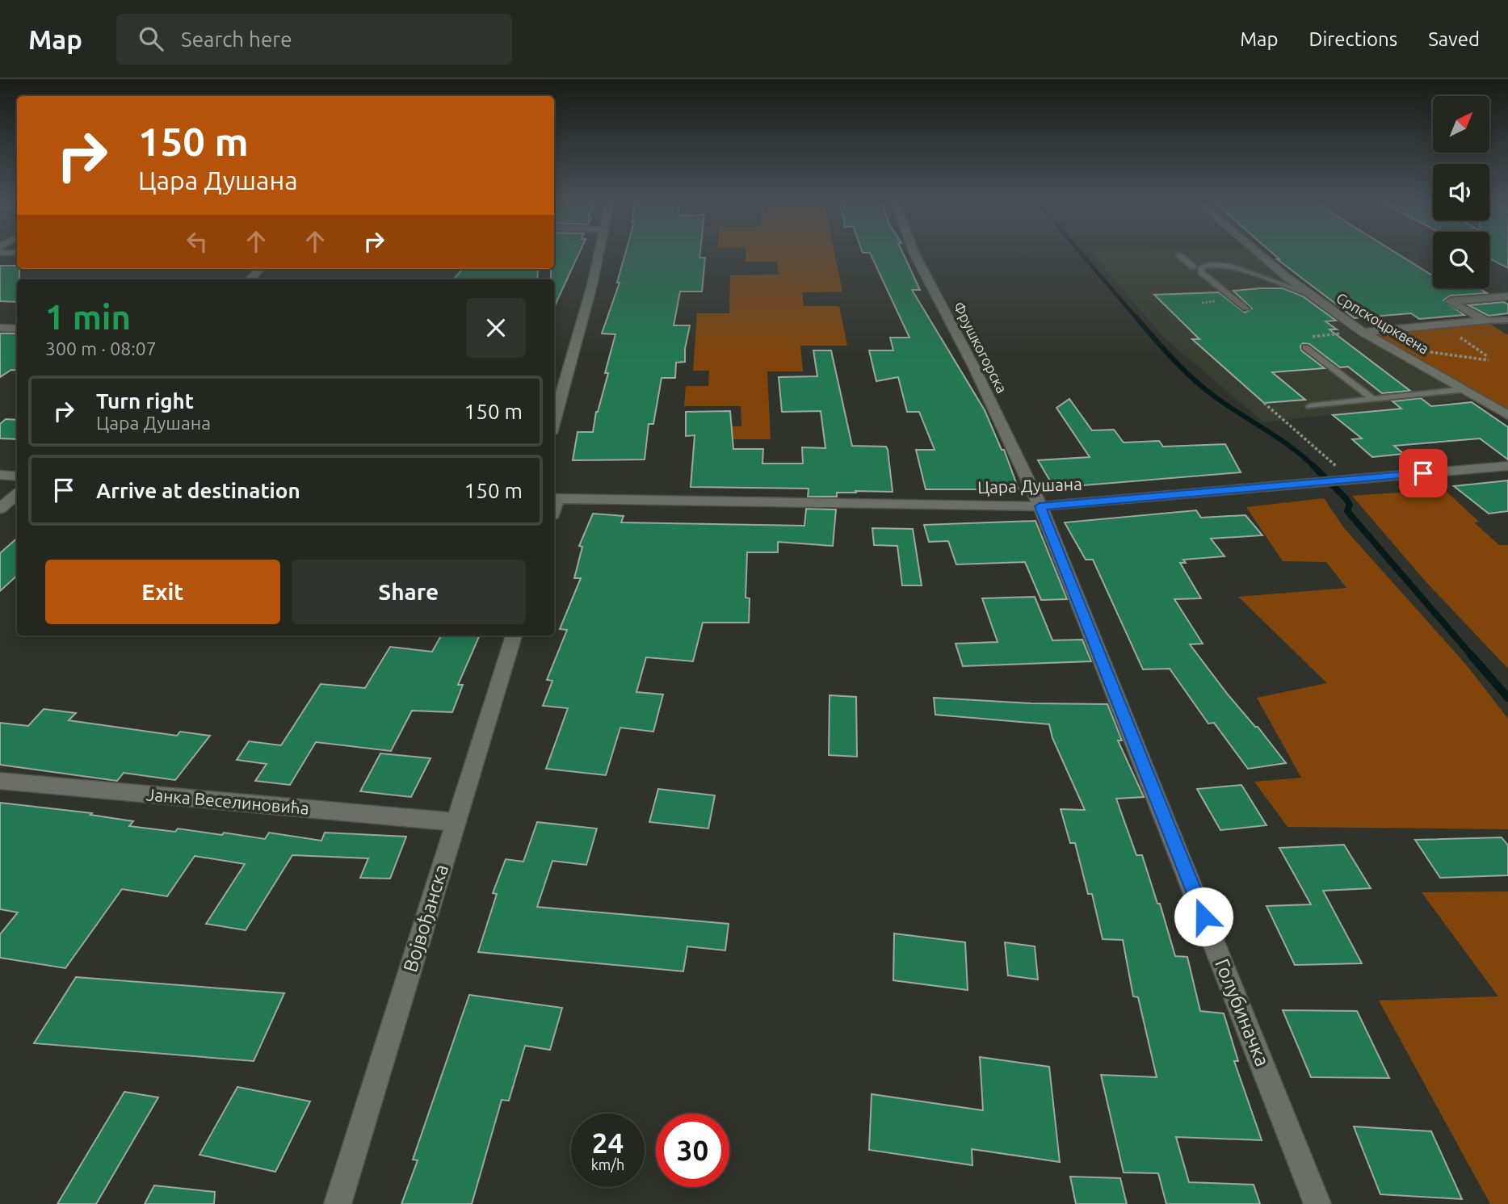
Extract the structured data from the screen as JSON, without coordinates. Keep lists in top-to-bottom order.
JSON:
{
  "streets": {
    "street": [
      "Српскоцрквена",
      "Фрушкогорска",
      "Цара Душана",
      "Јанка Веселиновића",
      "Војвођанска",
      "Голубиначка"
    ]
  },
  "crossings": [
    ["Фрушкогорска", "Цара Душана"],
    ["Фрушкогорска", "Голубиначка"],
    ["Цара Душана", "Голубиначка"],
    ["Јанка Веселиновића", "Војвођанска"]
  ],
  "north": "top right",
  "page": {
    "header": "Map",
    "search": "Search here",
    "nav": ["Map", "Directions", "Saved"],
    "turn": ["150 m", "Цара Душана"],
    "heading": ["1 min", "300 m · 08:07"],
    "list": [
      {
        "name": "Turn right",
        "note": "Цара Душана",
        "value": "150 m"
      },
      {
        "name": "Arrive at destination",
        "value": "150 m"
      }
    ],
    "buttons": ["Exit", "Share"],
    "speed": "24 km/h",
    "limit": "30"
  }
}
